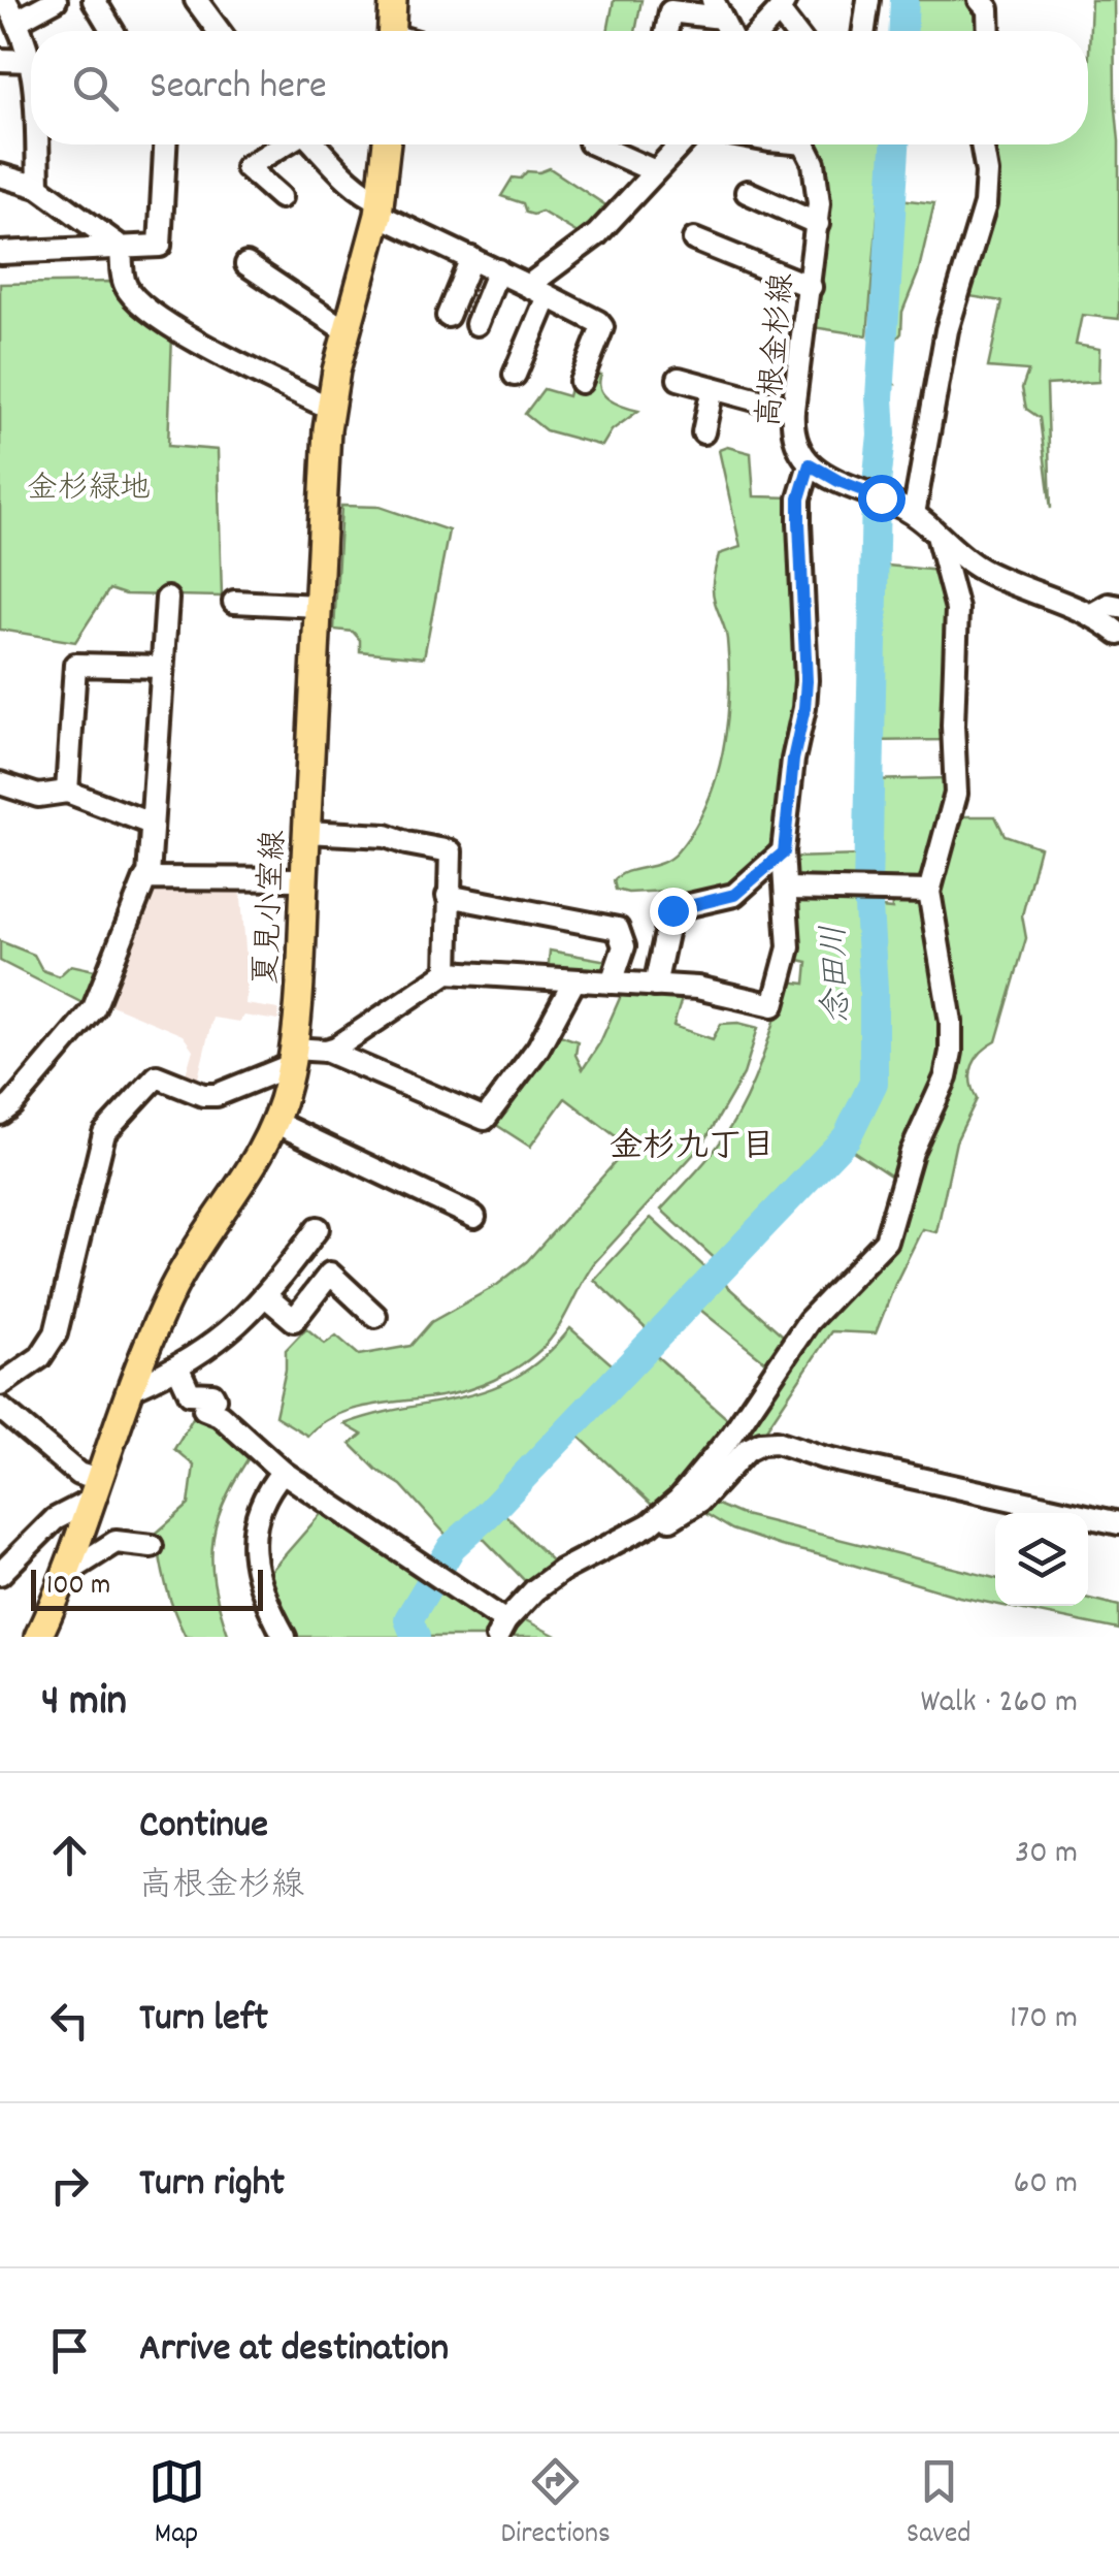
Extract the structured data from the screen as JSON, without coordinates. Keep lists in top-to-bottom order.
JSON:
{
  "streets": {
    "main road": ["夏見小室線"],
    "street": ["高根金杉線"]
  },
  "districts": ["金杉九丁目"],
  "water": ["念田川"],
  "parks": ["金杉緑地"],
  "scale_bar": "100 m",
  "page": {
    "search": "Search here",
    "scale": "100 m",
    "heading": ["4 min", "Walk · 260 m"],
    "list": [
      ["Continue", "高根金杉線", "30 m"],
      ["Turn left", "170 m"],
      ["Turn right", "60 m"],
      "Arrive at destination"
    ],
    "nav": ["Map", "Directions", "Saved"]
  }
}
